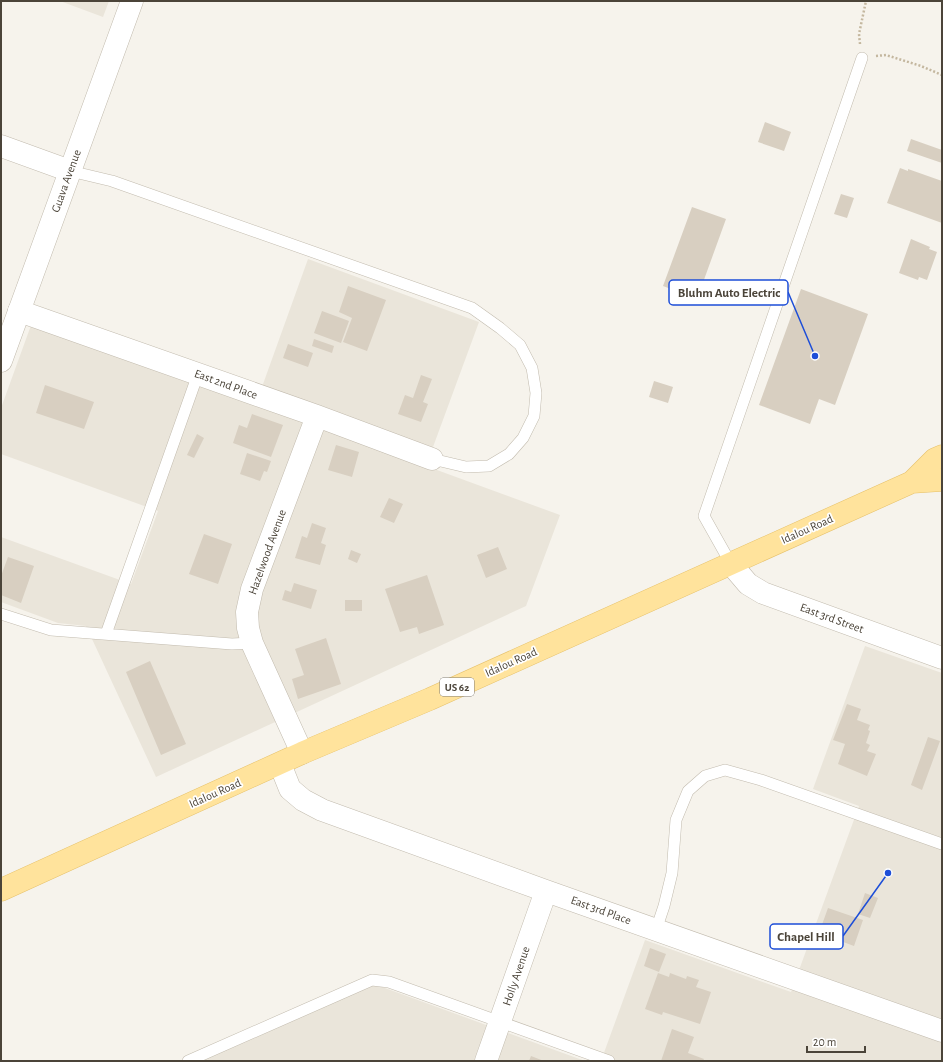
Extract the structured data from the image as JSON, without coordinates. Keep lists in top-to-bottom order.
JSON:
{
  "streets": {
    "main road": ["Idalou Road", "US 62"],
    "street": [
      "Guava Avenue",
      "East 2nd Place",
      "Hazelwood Avenue",
      "East 3rd Street",
      "East 3rd Place",
      "Holly Avenue"
    ]
  },
  "crossings": [
    ["Guava Avenue", "East 2nd Place"],
    ["East 2nd Place", "Hazelwood Avenue"],
    ["Idalou Road", "Hazelwood Avenue"],
    ["Idalou Road", "East 3rd Street"],
    ["Idalou Road", "East 3rd Place"],
    ["East 3rd Place", "Holly Avenue"]
  ],
  "places": ["Bluhm Auto Electric", "Chapel Hill"],
  "scale_bar": "20 m"
}
